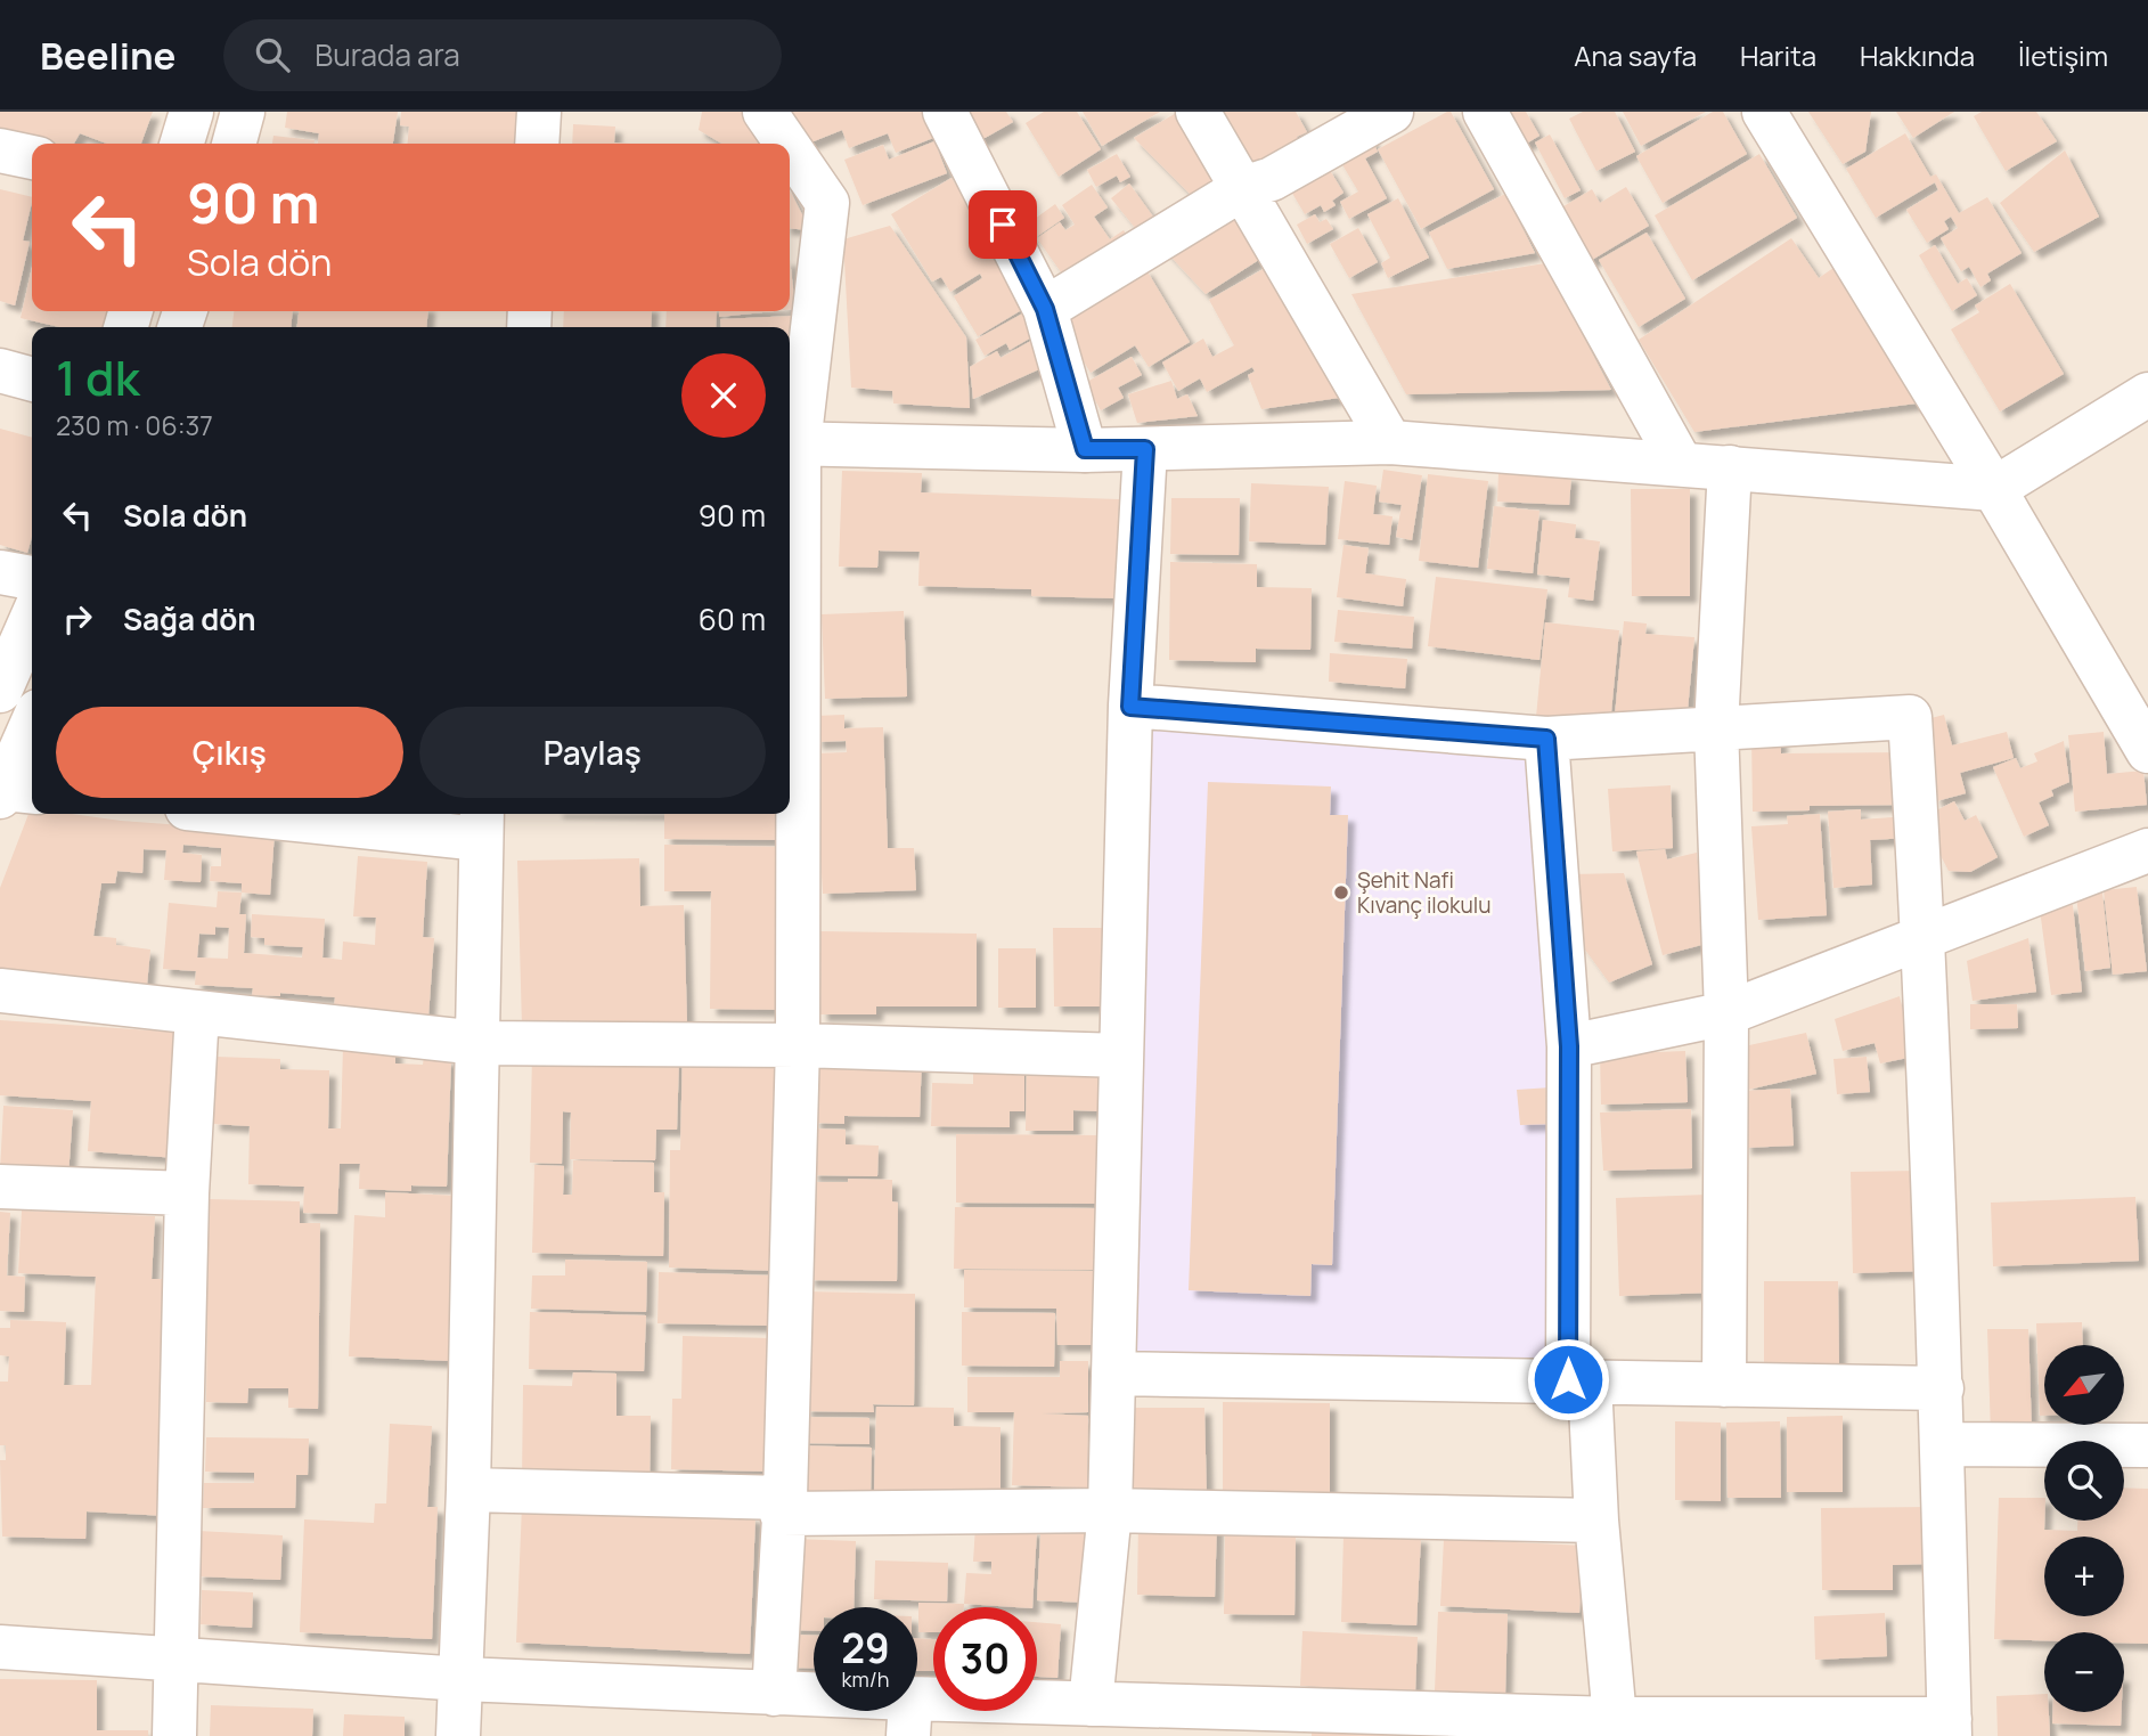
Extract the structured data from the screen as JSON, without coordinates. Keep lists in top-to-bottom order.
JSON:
{
  "places": ["Şehit Nafi Kıvanç ilokulu"],
  "north": "bottom left",
  "page": {
    "header": "Beeline",
    "search": "Burada ara",
    "nav": [
      "Ana sayfa",
      "Harita",
      "Hakkında",
      "İletişim"
    ],
    "turn": ["90 m", "Sola dön"],
    "heading": ["1 dk", "230 m · 06:37"],
    "list": [
      {
        "name": "Sola dön",
        "value": "90 m"
      },
      {
        "name": "Sağa dön",
        "value": "60 m"
      }
    ],
    "buttons": ["Çıkış", "Paylaş"],
    "map_buttons": ["+", "−"],
    "speed": "29 km/h",
    "limit": "30"
  }
}
